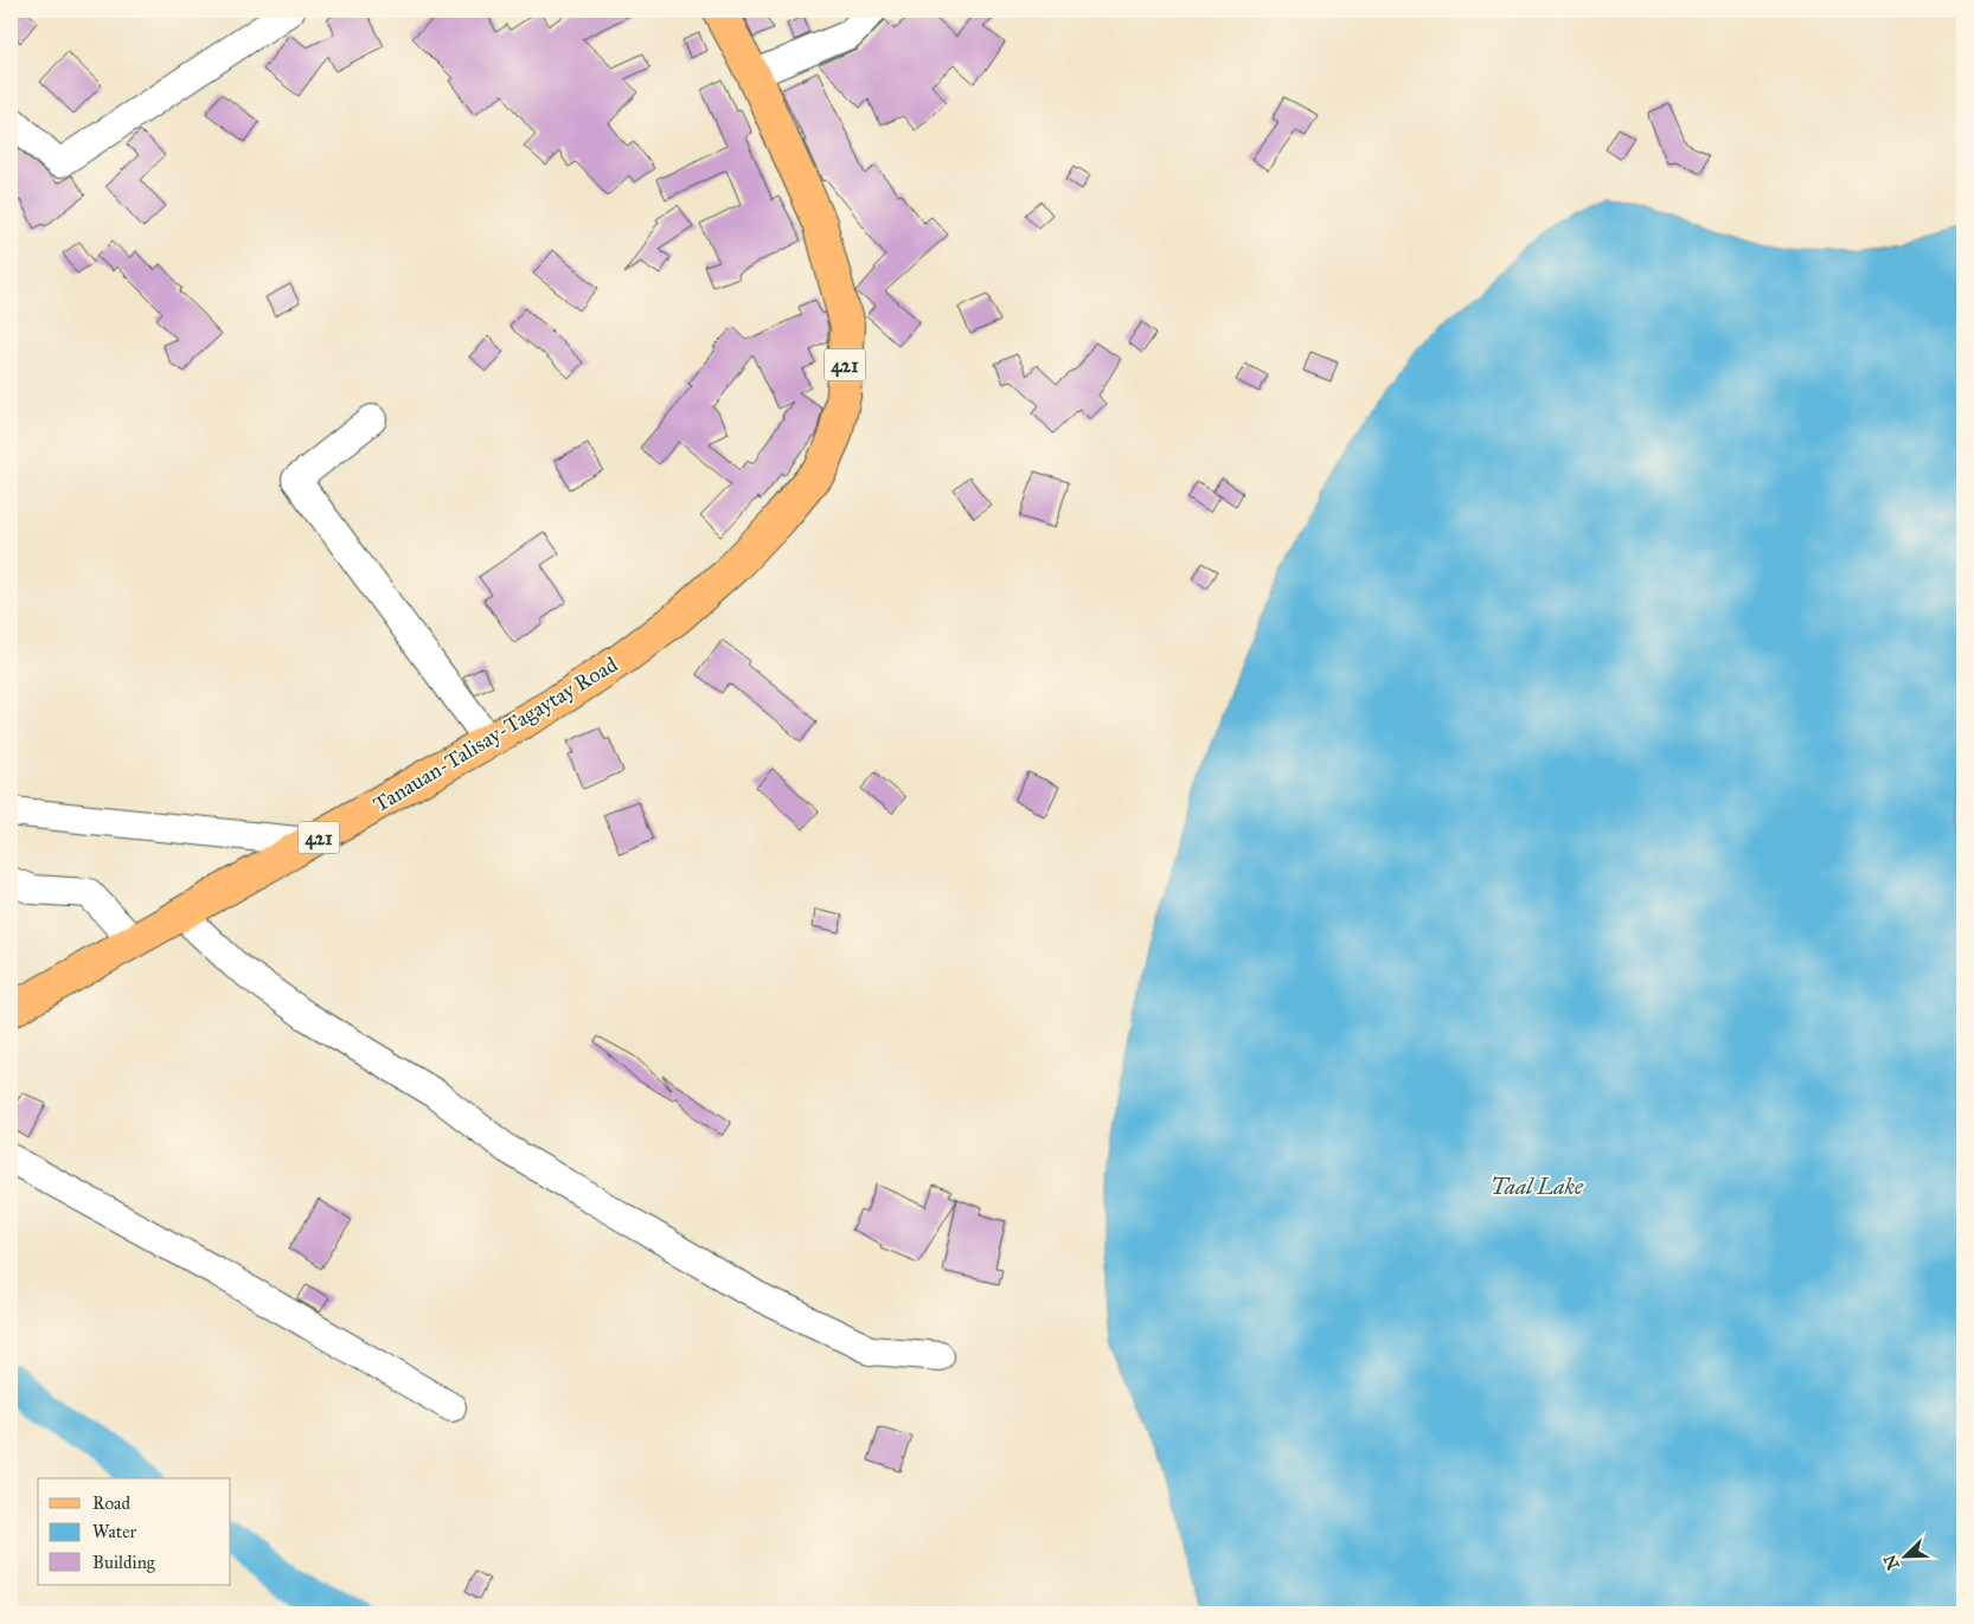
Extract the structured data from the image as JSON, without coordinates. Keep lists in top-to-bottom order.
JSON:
{
  "streets": {
    "main road": ["421", "Tanauan-Talisay-Tagaytay Road"]
  },
  "water": ["Taal Lake"],
  "legend": ["Road", "Water", "Building"],
  "north": "bottom left"
}
